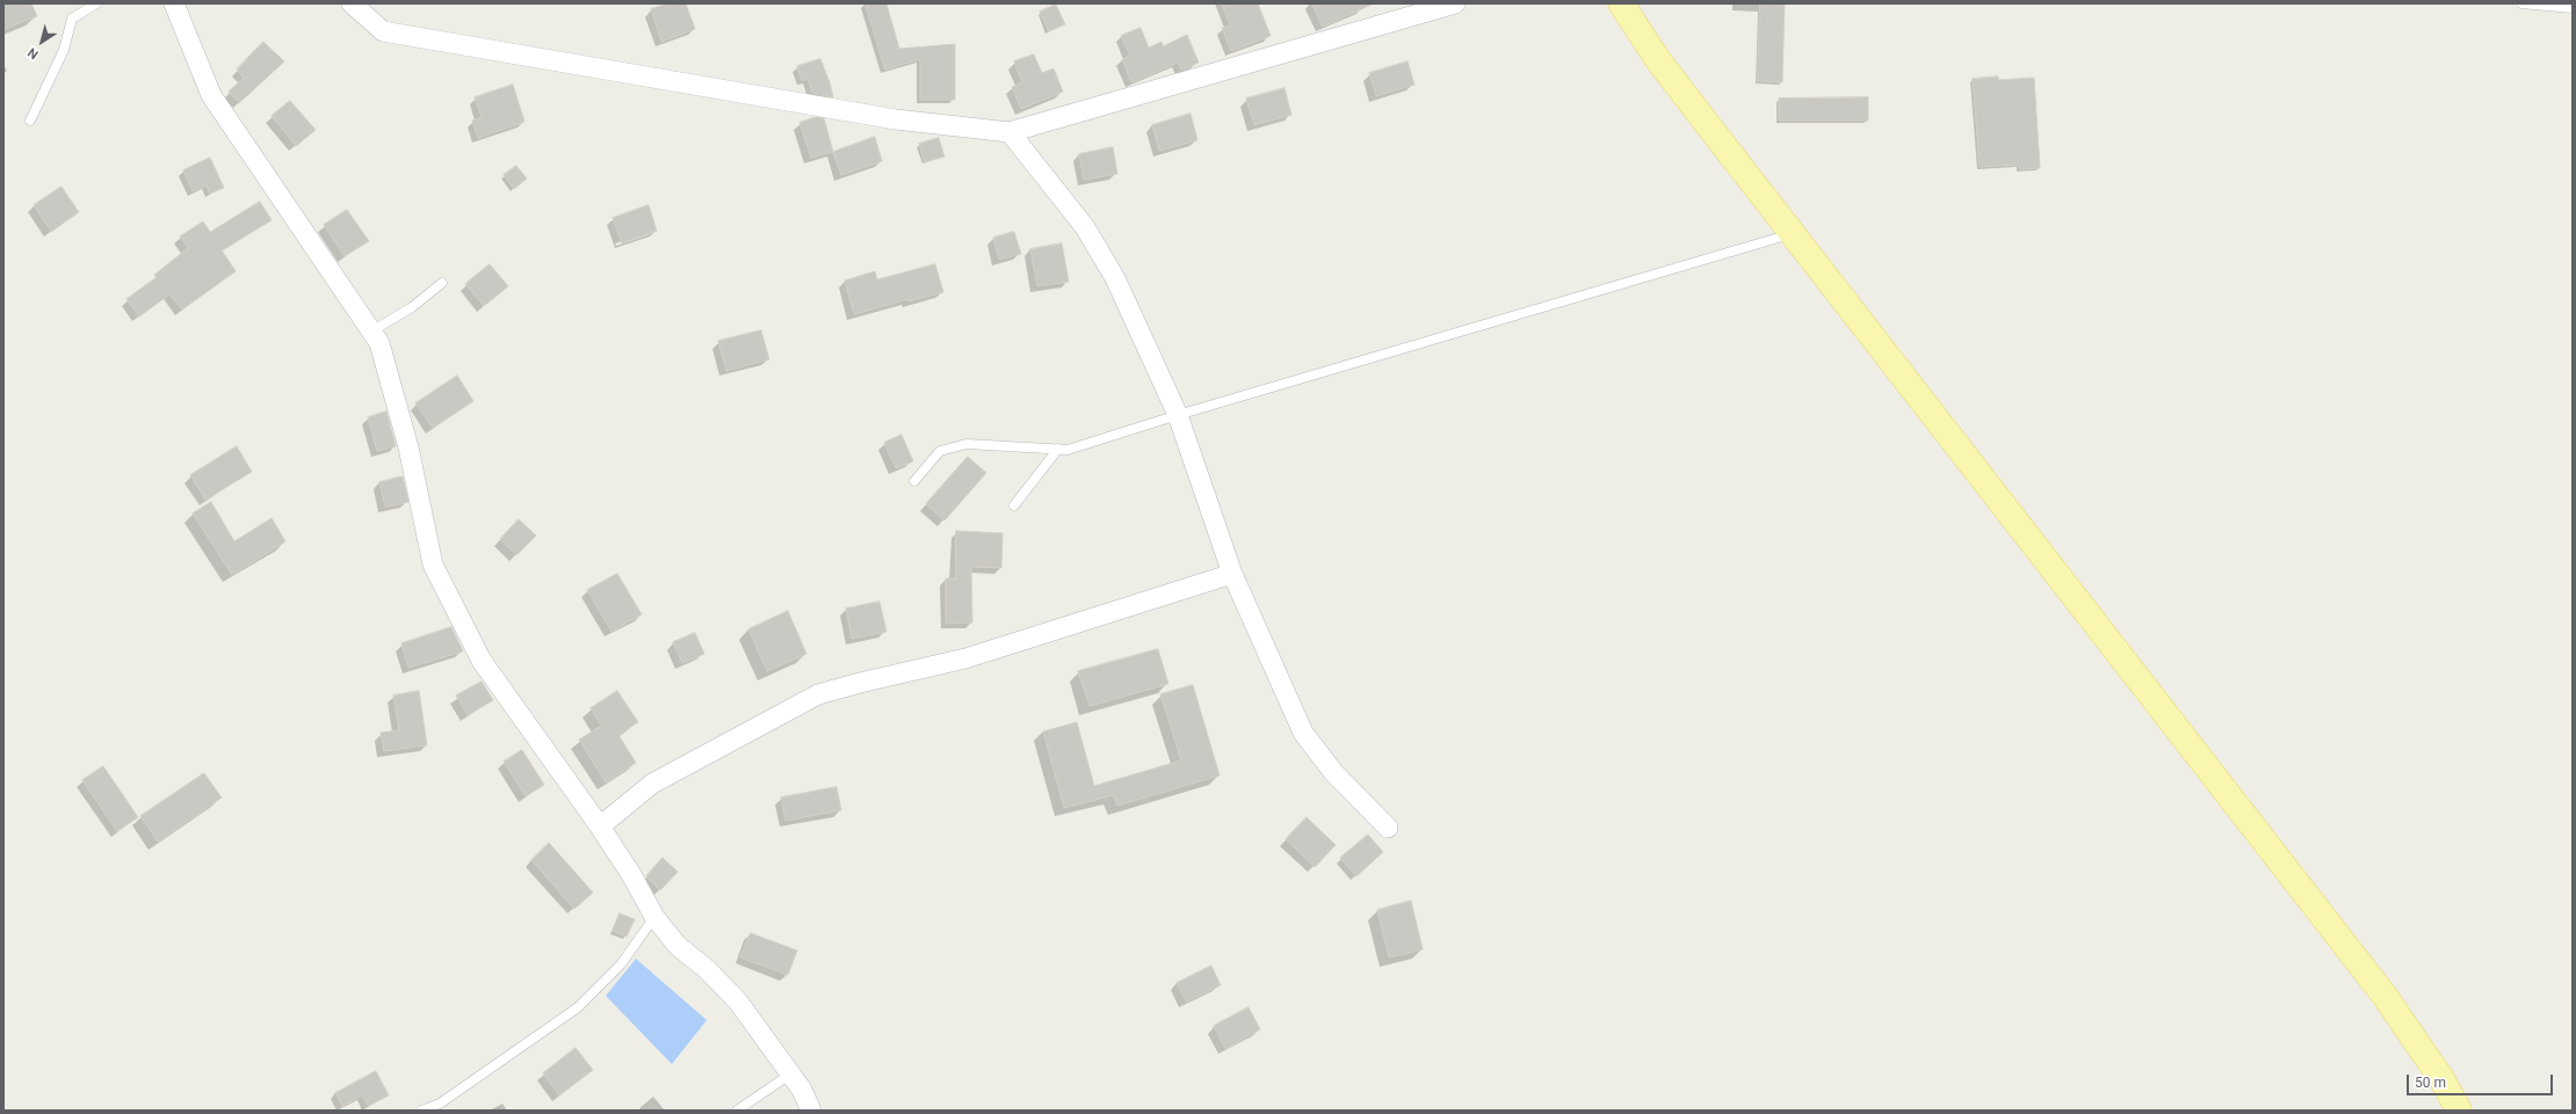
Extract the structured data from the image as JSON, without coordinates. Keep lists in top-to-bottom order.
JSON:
{
  "scale_bar": "50 m",
  "north": "bottom left"
}
